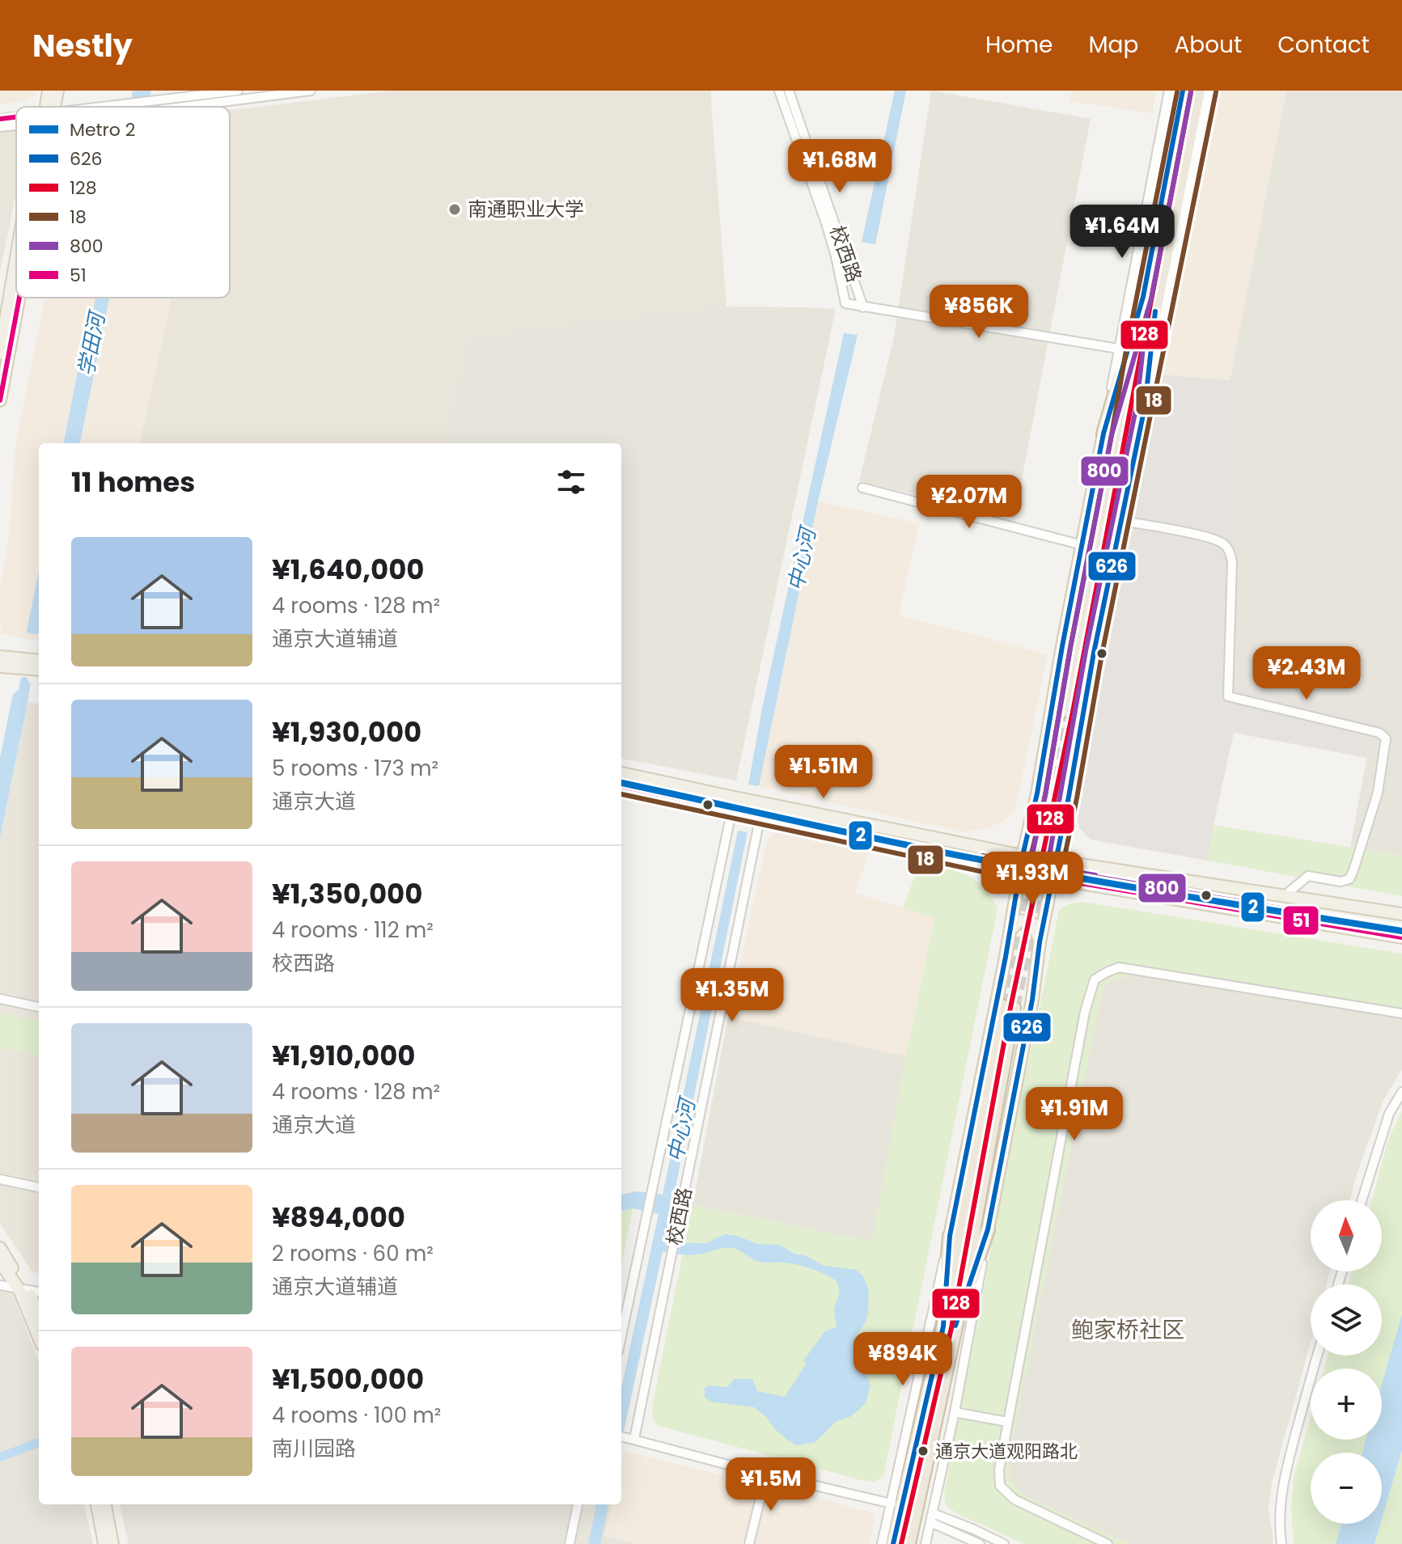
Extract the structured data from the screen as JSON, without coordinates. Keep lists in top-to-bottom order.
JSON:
{
  "streets": {
    "street": ["校西路"]
  },
  "districts": ["鲍家桥社区"],
  "water": ["学田河", "中心河"],
  "places": ["南通职业大学", "通京大道观阳路北"],
  "lines": [
    "transit line 626",
    "transit line 128",
    "transit line 18",
    "transit line 800",
    "transit line 51",
    "metro line 2"
  ],
  "legend": [
    "Metro 2",
    "626",
    "128",
    "18",
    "800",
    "51"
  ],
  "north": "top",
  "page": {
    "header": "Nestly",
    "nav": [
      "Home",
      "Map",
      "About",
      "Contact"
    ],
    "price": [
      "¥1.68M",
      "¥1.64M",
      "¥856K",
      "¥2.07M",
      "¥2.43M",
      "¥1.51M",
      "¥1.93M",
      "¥1.35M",
      "¥1.91M",
      "¥894K",
      "¥1.5M"
    ],
    "heading": "11 homes",
    "list": [
      {
        "name": "¥1,640,000",
        "note": "4 rooms · 128 m² · 通京大道辅道"
      },
      {
        "name": "¥1,930,000",
        "note": "5 rooms · 173 m² · 通京大道"
      },
      {
        "name": "¥1,350,000",
        "note": "4 rooms · 112 m² · 校西路"
      },
      {
        "name": "¥1,910,000",
        "note": "4 rooms · 128 m² · 通京大道"
      },
      {
        "name": "¥894,000",
        "note": "2 rooms · 60 m² · 通京大道辅道"
      },
      {
        "name": "¥1,500,000",
        "note": "4 rooms · 100 m² · 南川园路"
      }
    ],
    "map_buttons": ["+", "−"]
  }
}
